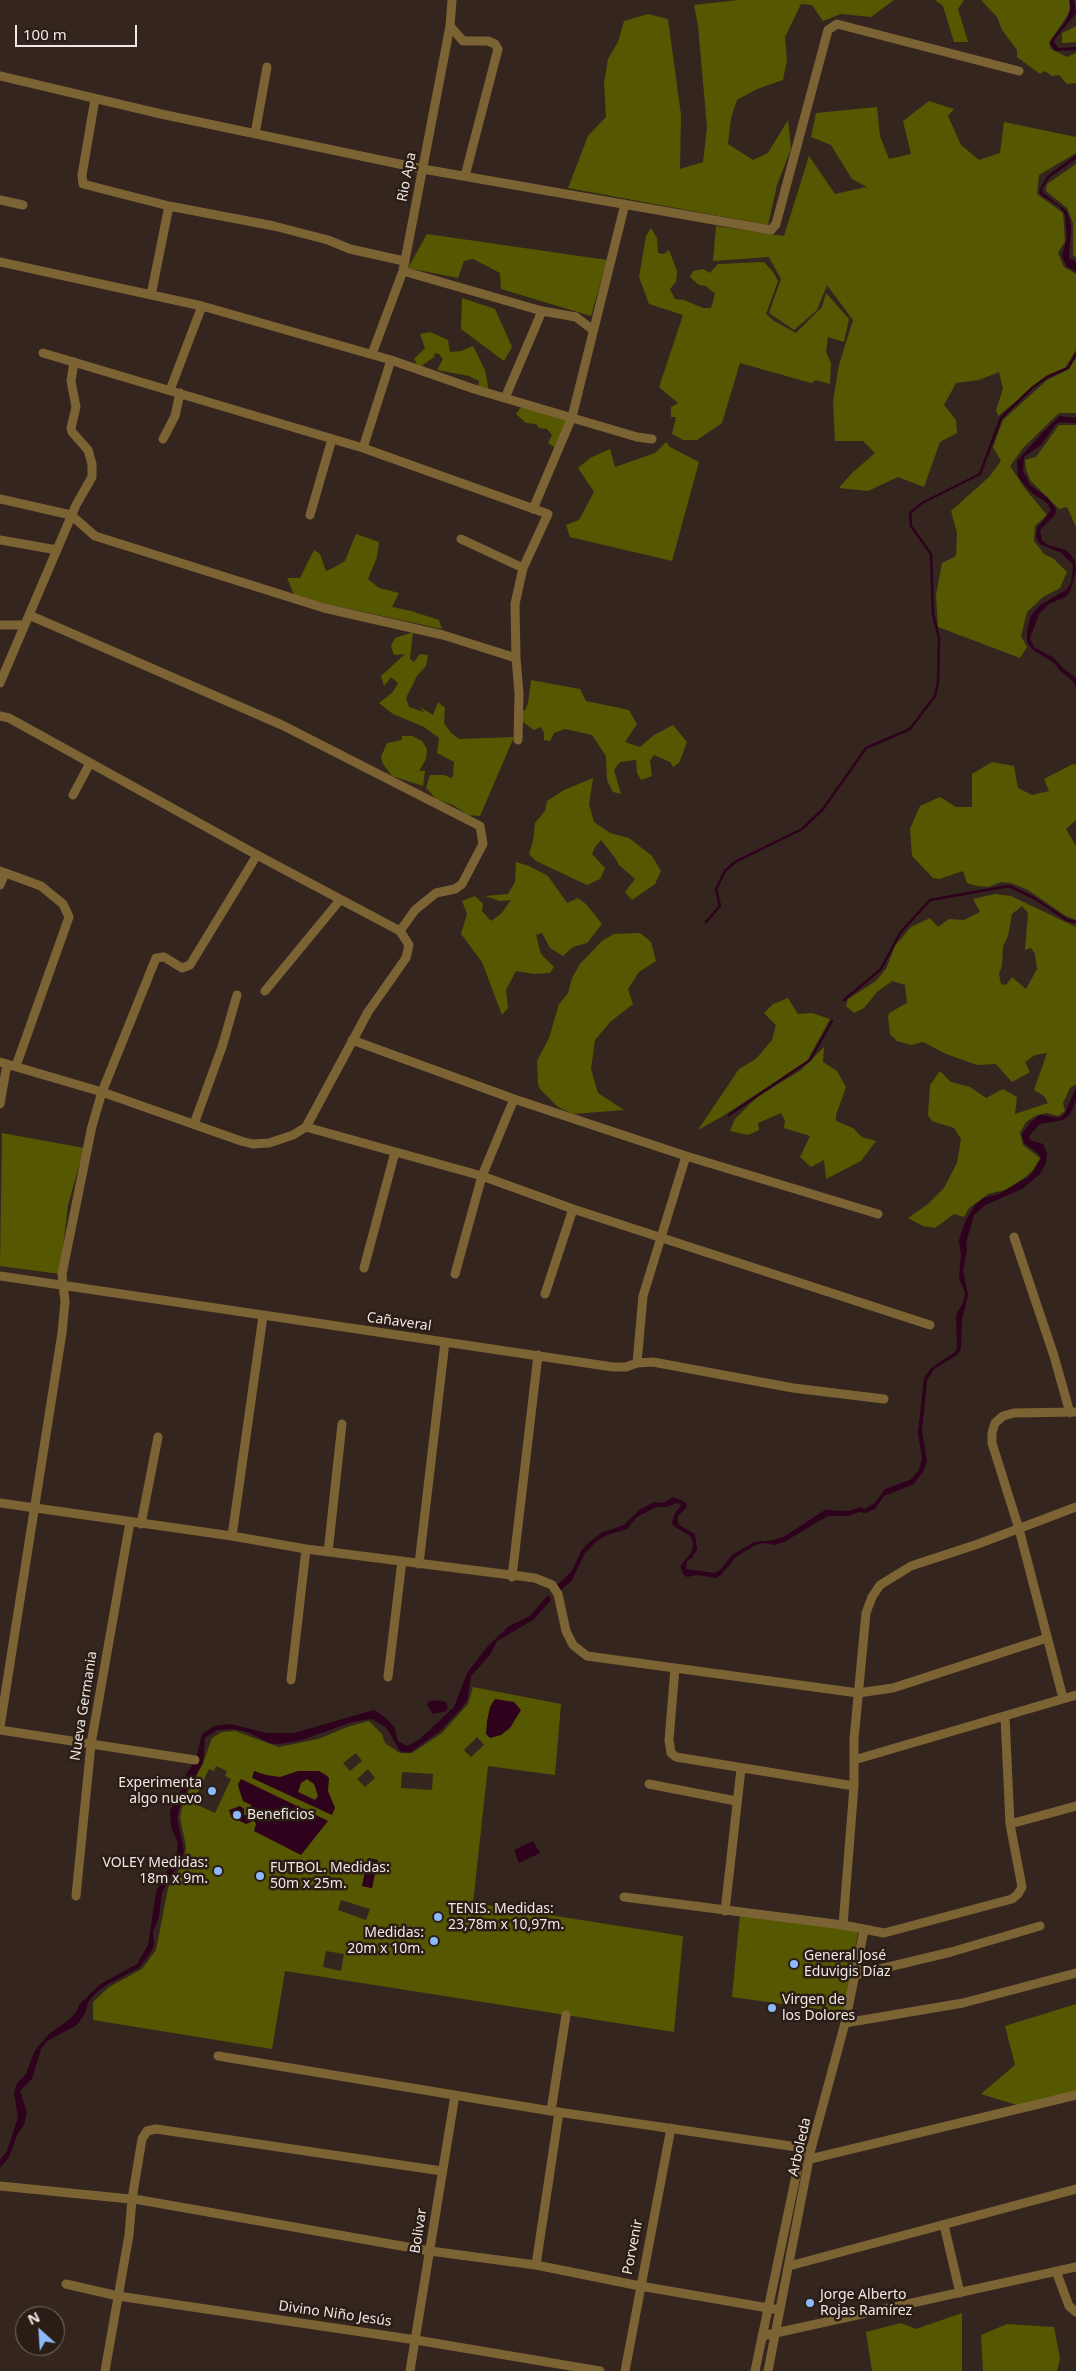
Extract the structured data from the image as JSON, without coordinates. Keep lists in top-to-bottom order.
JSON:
{
  "streets": {
    "street": [
      "Rio Apa",
      "Cañaveral",
      "Nueva Germania",
      "Arboleda",
      "Bolivar",
      "Porvenir",
      "Divino Niño Jesús"
    ]
  },
  "crossings": [
    ["Bolivar", "Divino Niño Jesús"]
  ],
  "places": [
    "Experimenta algo nuevo",
    "Beneficios",
    "VOLEY Medidas: 18m x 9m.",
    "FUTBOL. Medidas: 50m x 25m.",
    "TENIS. Medidas: 23,78m x 10,97m.",
    "Medidas: 20m x 10m.",
    "General José Eduvigis Díaz",
    "Virgen de los Dolores",
    "Jorge Alberto Rojas Ramírez"
  ],
  "scale_bar": "100 m",
  "north": "top left"
}
